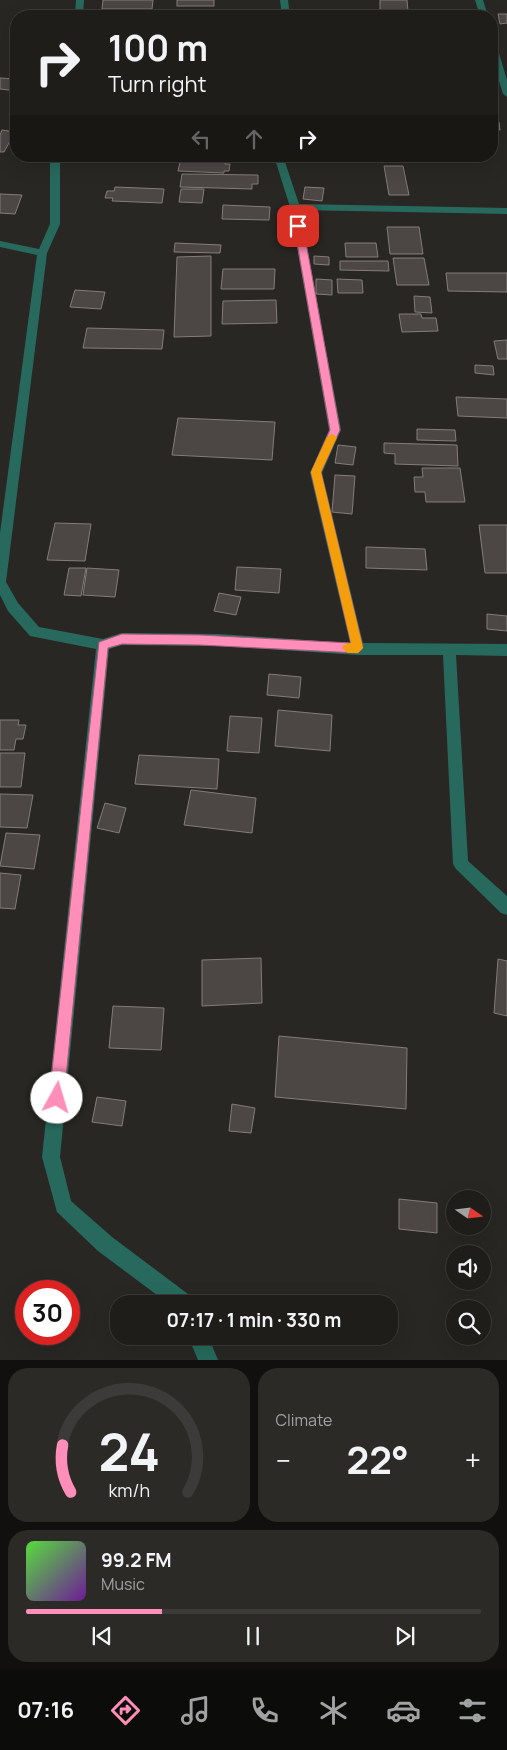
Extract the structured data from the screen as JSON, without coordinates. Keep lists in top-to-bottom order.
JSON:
{
  "north": "right",
  "page": {
    "turn": ["100 m", "Turn right"],
    "limit": "30",
    "trip": "07:17 · 1 min · 330 m",
    "tile": "Climate",
    "heat": ["−", "22°", "+"],
    "song": ["99.2 FM", "Music"],
    "tabs": "07:16",
    "gauge": ["24", "km/h"]
  }
}
